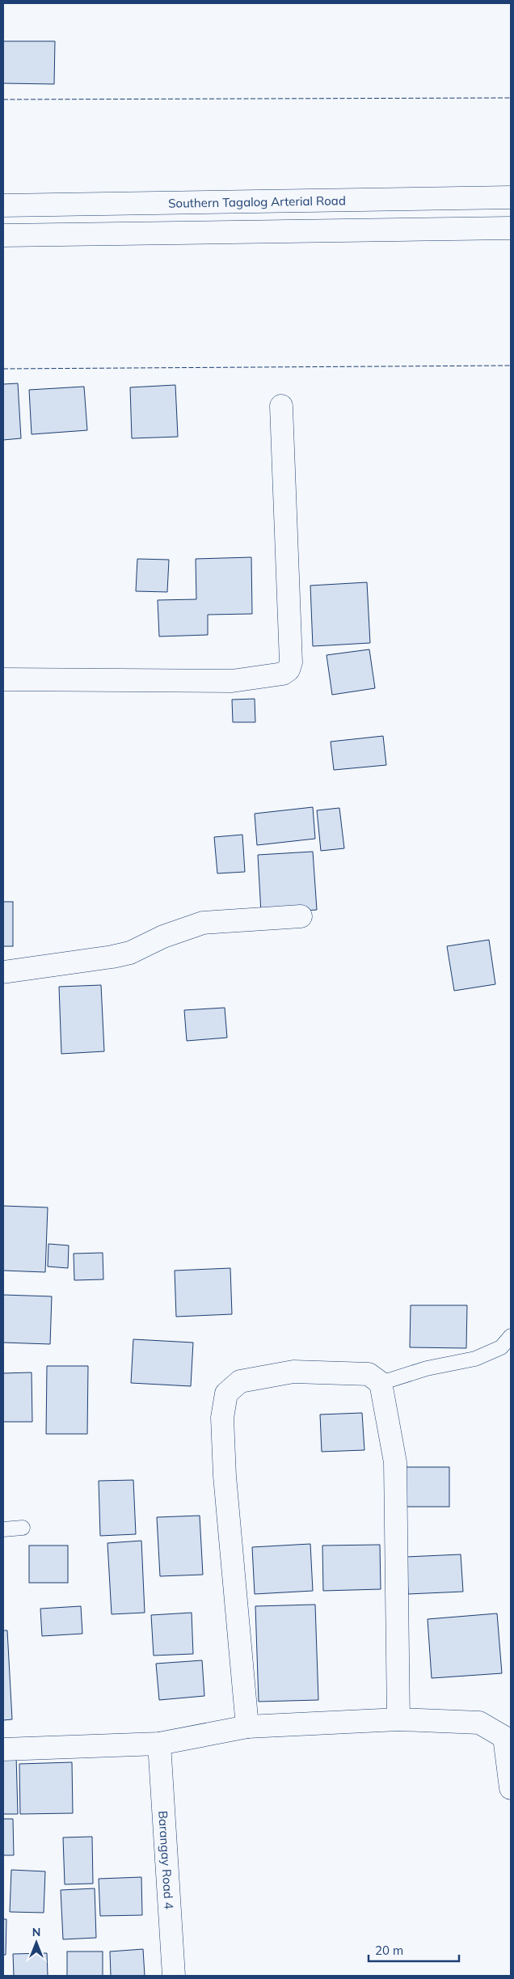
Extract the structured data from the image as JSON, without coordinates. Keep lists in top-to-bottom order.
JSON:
{
  "streets": {
    "main road": ["Southern Tagalog Arterial Road", "Barangay Road 4"]
  },
  "scale_bar": "20 m",
  "north": "top"
}
